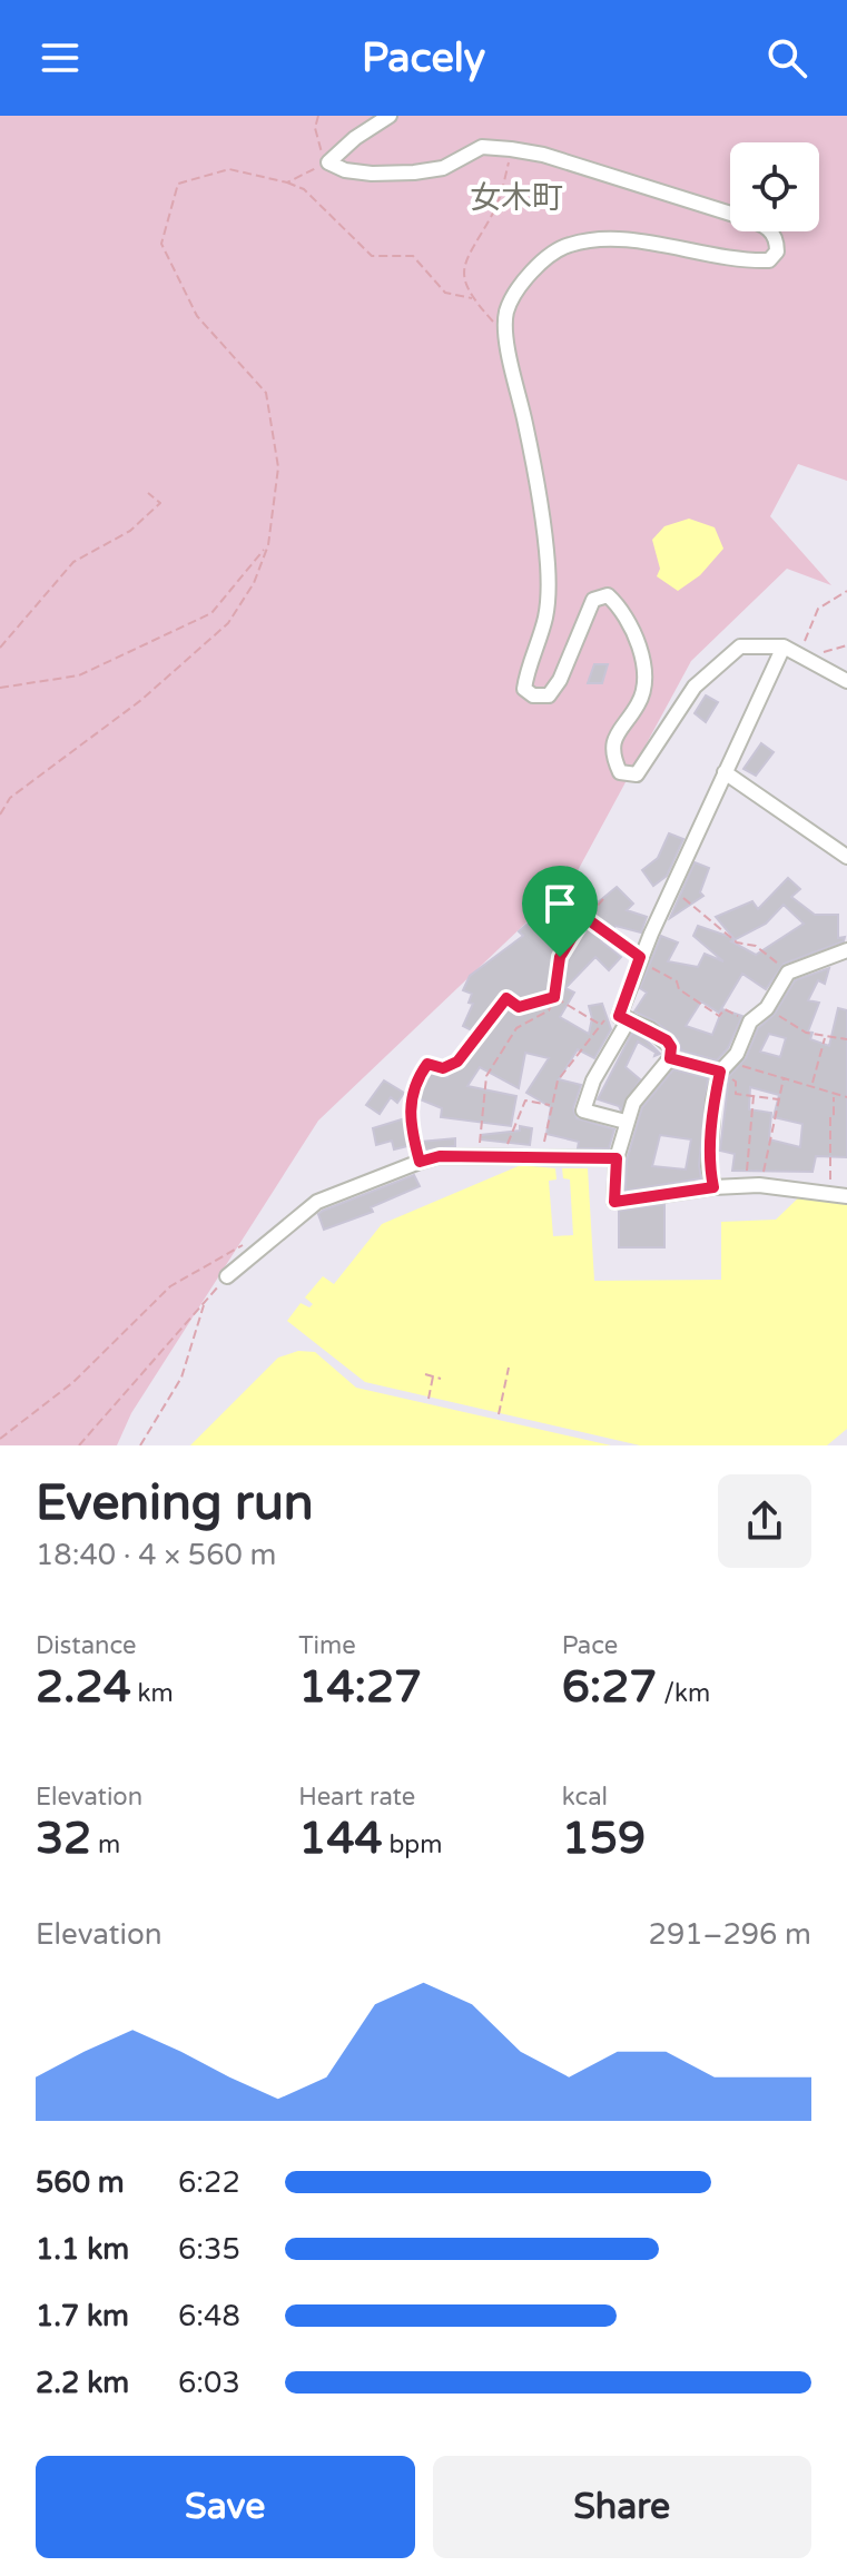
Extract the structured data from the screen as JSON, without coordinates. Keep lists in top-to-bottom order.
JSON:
{
  "districts": ["女木町"],
  "page": {
    "header": "Pacely",
    "heading": ["Evening run", "18:40 · 4 × 560 m"],
    "stats": [
      ["Distance", "2.24 km"],
      ["Time", "14:27"],
      ["Pace", "6:27 /km"],
      ["Elevation", "32 m"],
      ["Heart rate", "144 bpm"],
      ["kcal", "159"]
    ],
    "chart": ["Elevation", "291–296 m"],
    "list": [
      {
        "name": "560 m",
        "note": "6:22"
      },
      {
        "name": "1.1 km",
        "note": "6:35"
      },
      {
        "name": "1.7 km",
        "note": "6:48"
      },
      {
        "name": "2.2 km",
        "note": "6:03"
      }
    ],
    "buttons": ["Save", "Share"]
  }
}
